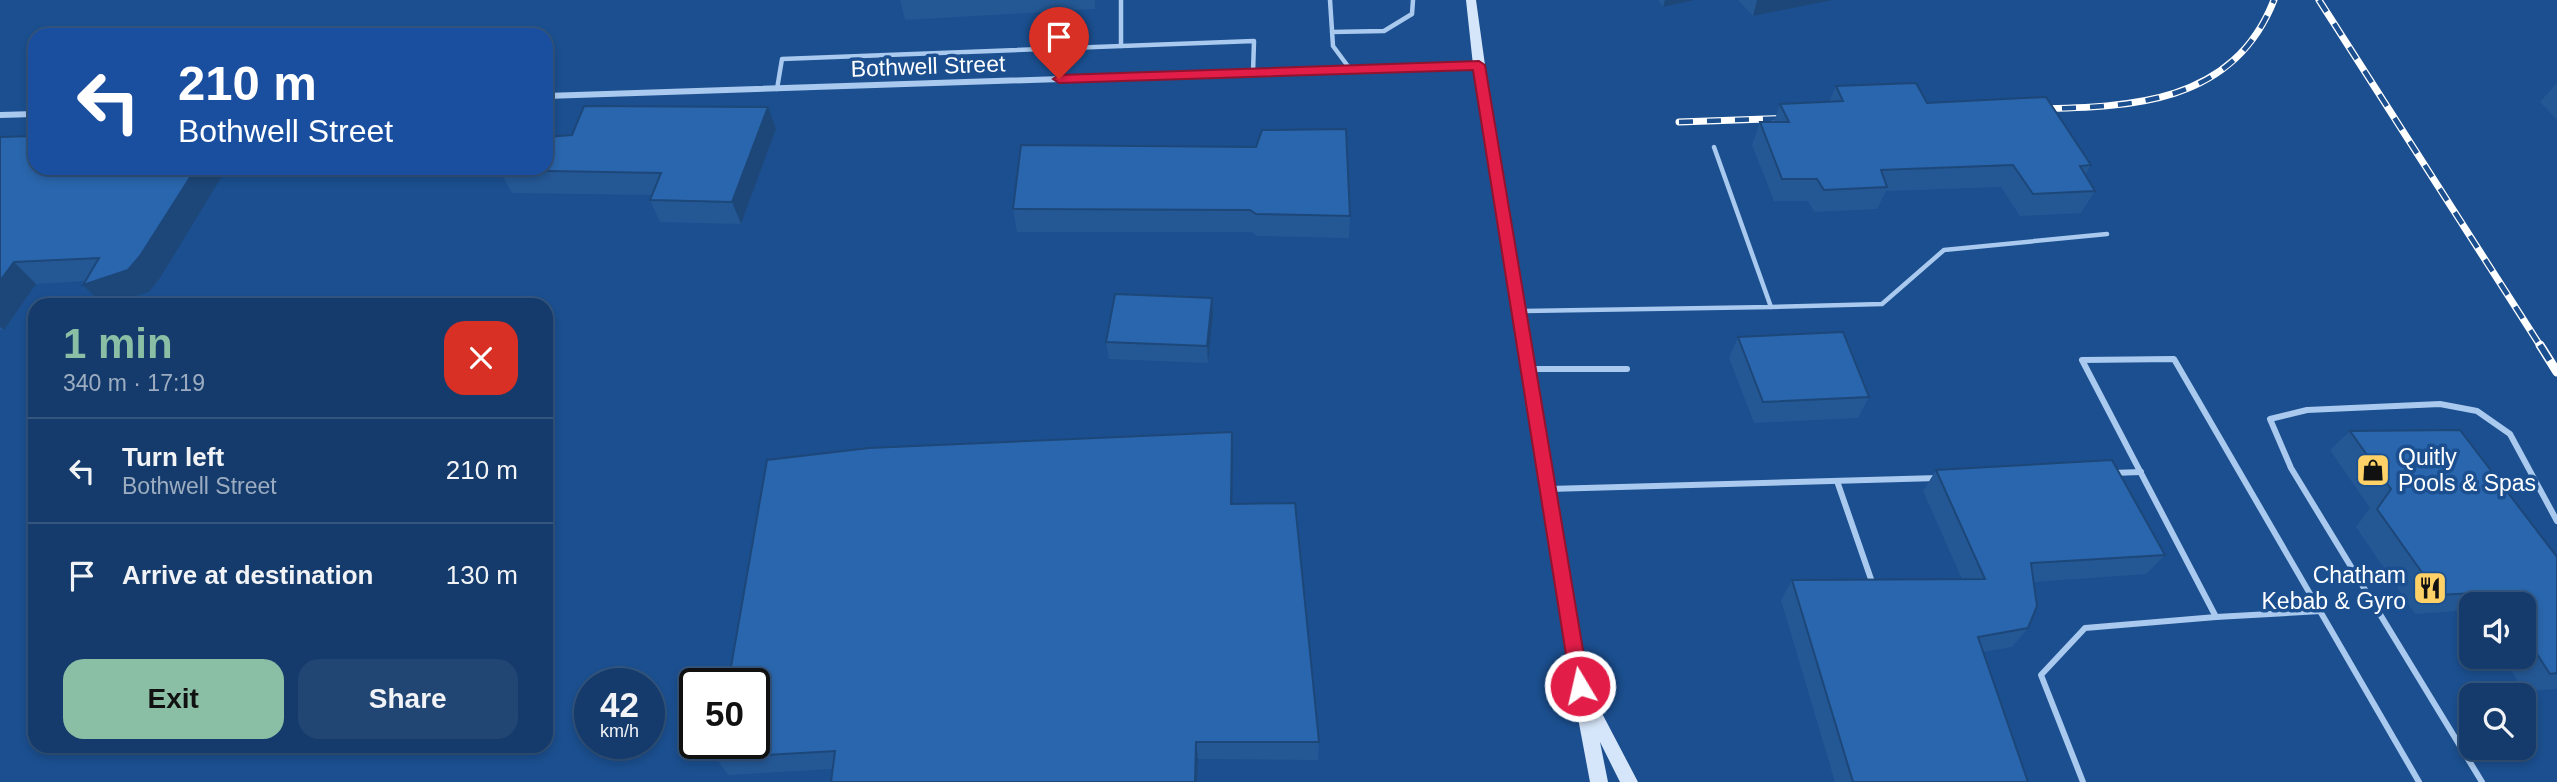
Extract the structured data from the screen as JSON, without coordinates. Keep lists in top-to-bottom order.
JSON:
{
  "streets": {
    "street": ["Bothwell Street"]
  },
  "places": {
    "shop": ["Quitly Pools & Spas"],
    "restaurant": ["Chatham Kebab & Gyro"]
  },
  "page": {
    "turn": ["210 m", "Bothwell Street"],
    "heading": ["1 min", "340 m · 17:19"],
    "list": [
      {
        "name": "Turn left",
        "note": "Bothwell Street",
        "value": "210 m"
      },
      {
        "name": "Arrive at destination",
        "value": "130 m"
      }
    ],
    "buttons": ["Exit", "Share"],
    "speed": "42 km/h",
    "limit": "50"
  }
}
